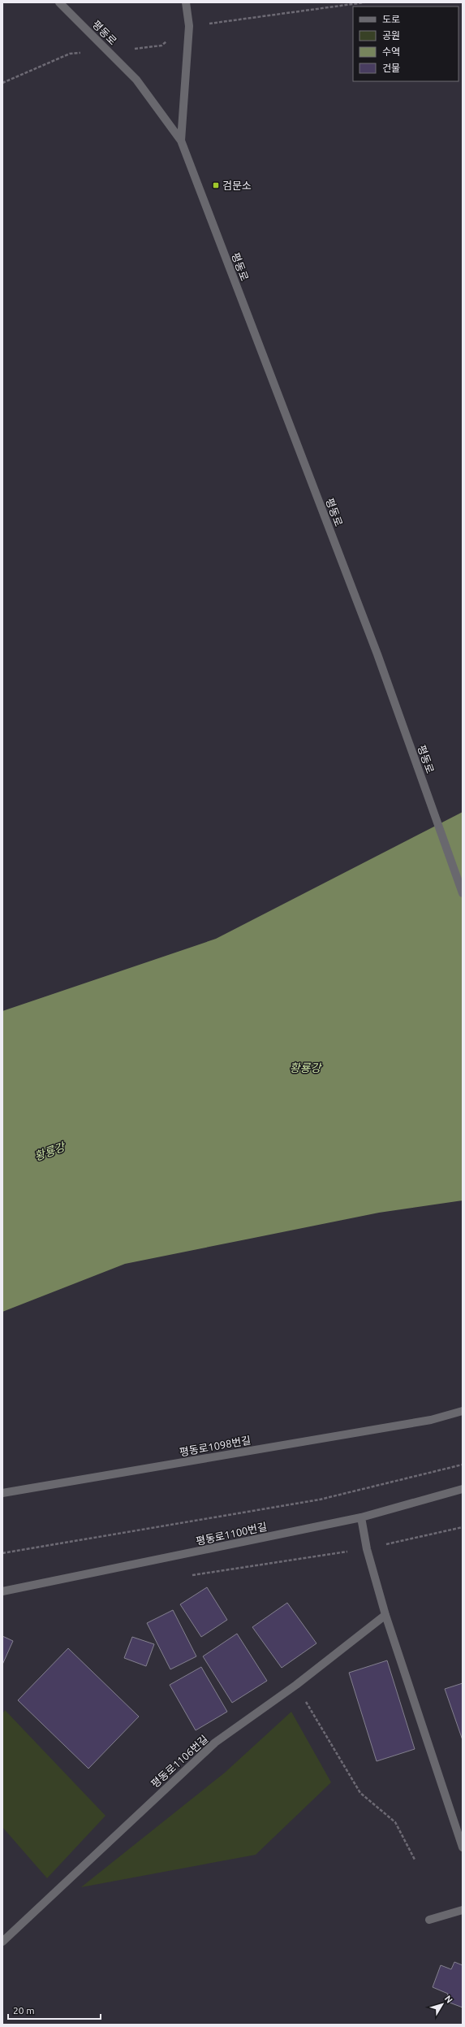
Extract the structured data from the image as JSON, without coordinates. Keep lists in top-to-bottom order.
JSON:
{
  "streets": {
    "street": [
      "평동로",
      "평동로1098번길",
      "평동로1100번길",
      "평동로1106번길"
    ]
  },
  "water": ["황룡강"],
  "places": {
    "transit": ["검문소"]
  },
  "legend": [
    "도로",
    "공원",
    "수역",
    "건물"
  ],
  "scale_bar": "20 m",
  "north": "top right"
}
